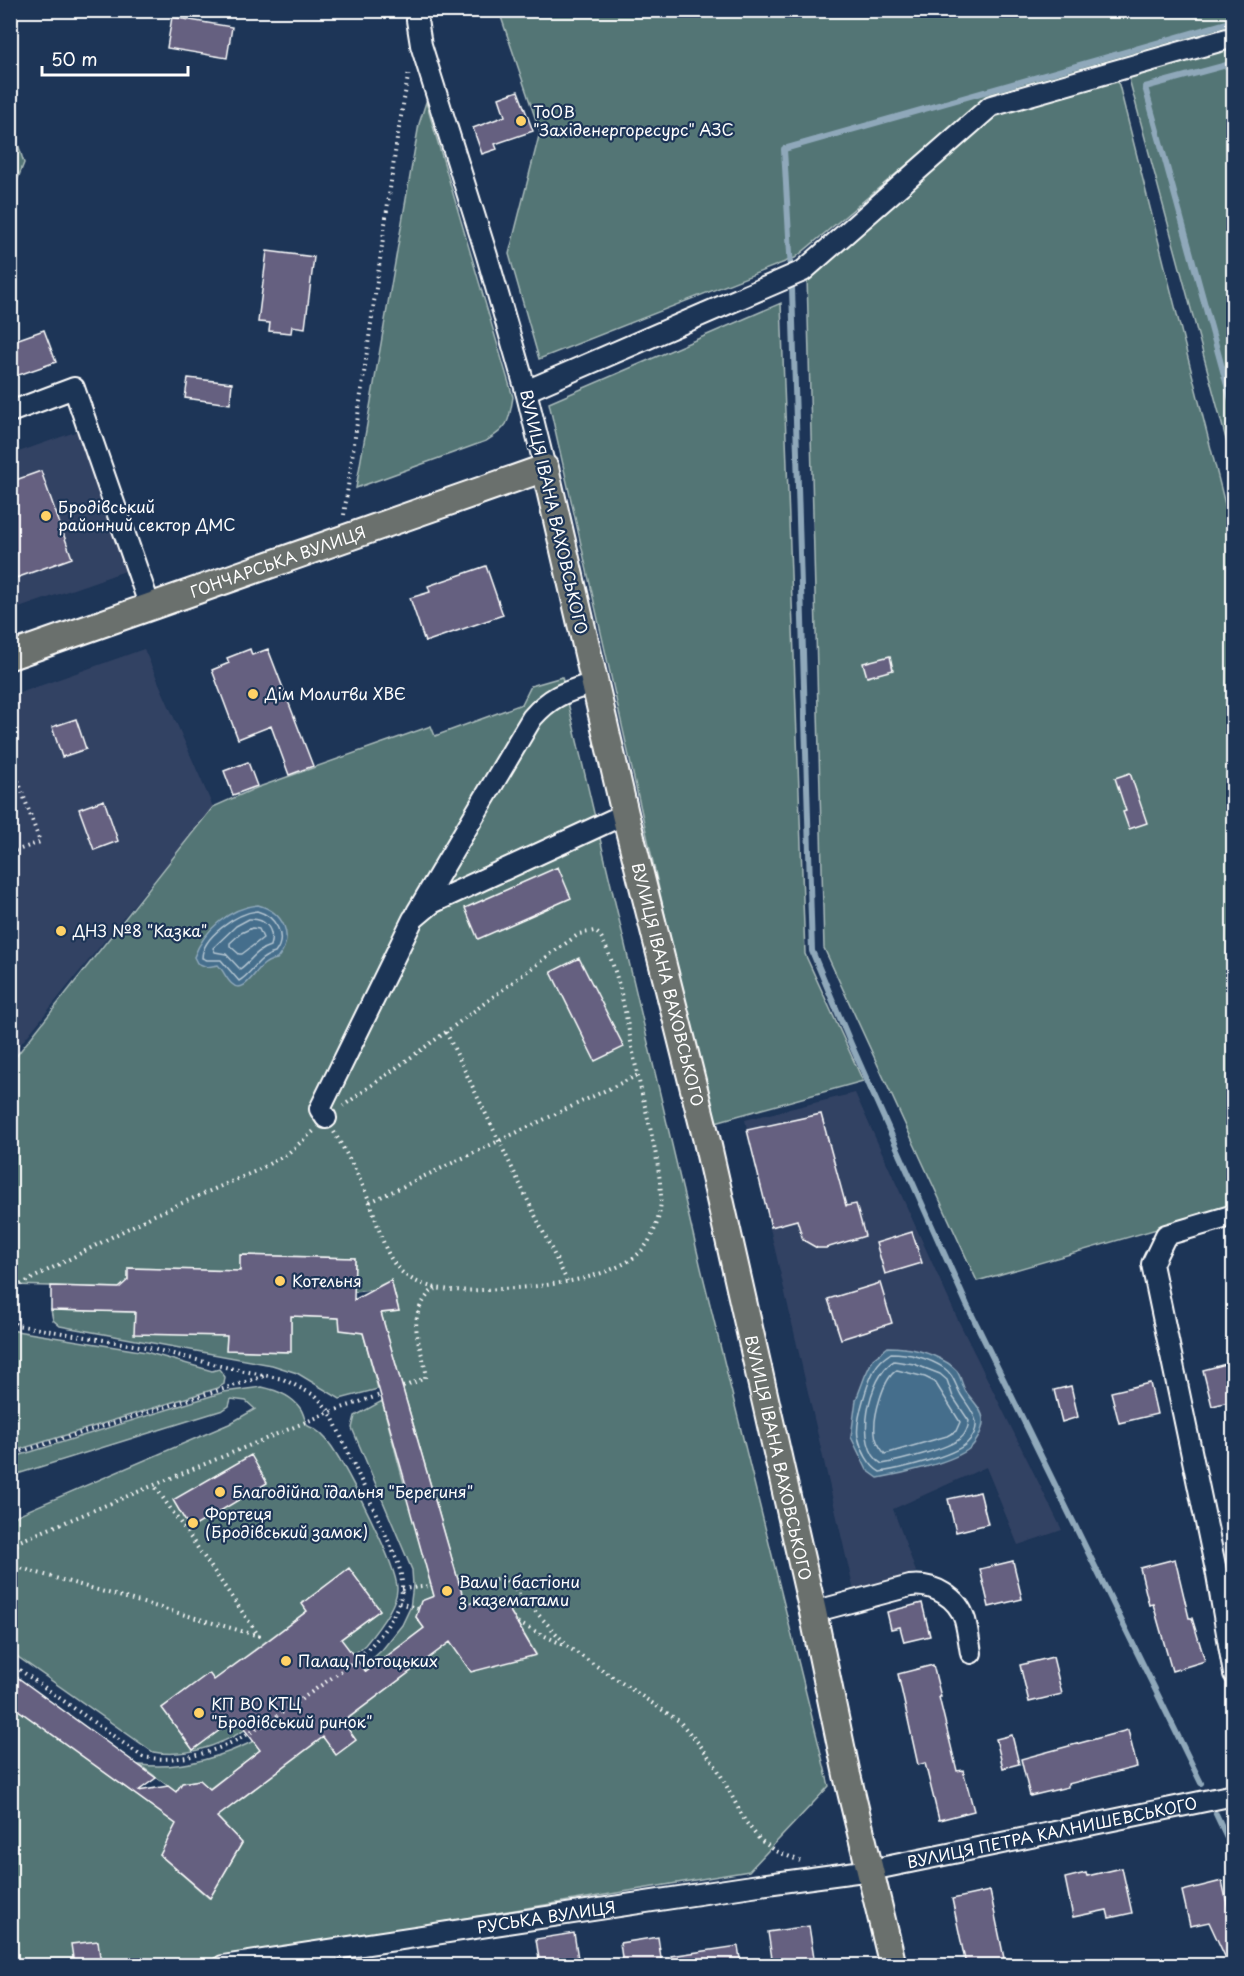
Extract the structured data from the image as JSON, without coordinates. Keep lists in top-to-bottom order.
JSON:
{
  "streets": {
    "main road": ["ВУЛИЦЯ ІВАНА ВАХОВСЬКОГО", "ГОНЧАРСЬКА ВУЛИЦЯ"],
    "street": ["ВУЛИЦЯ ПЕТРА КАЛНИШЕВСЬКОГО", "РУСЬКА ВУЛИЦЯ"]
  },
  "crossings": [
    ["ВУЛИЦЯ ІВАНА ВАХОВСЬКОГО", "ГОНЧАРСЬКА ВУЛИЦЯ"],
    ["ВУЛИЦЯ ІВАНА ВАХОВСЬКОГО", "ВУЛИЦЯ ПЕТРА КАЛНИШЕВСЬКОГО"],
    ["ВУЛИЦЯ ІВАНА ВАХОВСЬКОГО", "РУСЬКА ВУЛИЦЯ"],
    ["ВУЛИЦЯ ПЕТРА КАЛНИШЕВСЬКОГО", "РУСЬКА ВУЛИЦЯ"]
  ],
  "places": [
    "ТоОВ \"Західенергоресурс\" АЗС",
    "Бродівський районний сектор ДМС",
    "Дім Молитви ХВЄ",
    "ДНЗ №8 \"Казка\"",
    "Котельня",
    "Благодійна їдальня \"Берегиня\"",
    "Фортеця (Бродівський замок)",
    "Вали і бастіони з казематами",
    "Палац Потоцьких",
    "КП ВО КТЦ \"Бродівський ринок\""
  ],
  "scale_bar": "50 m"
}
